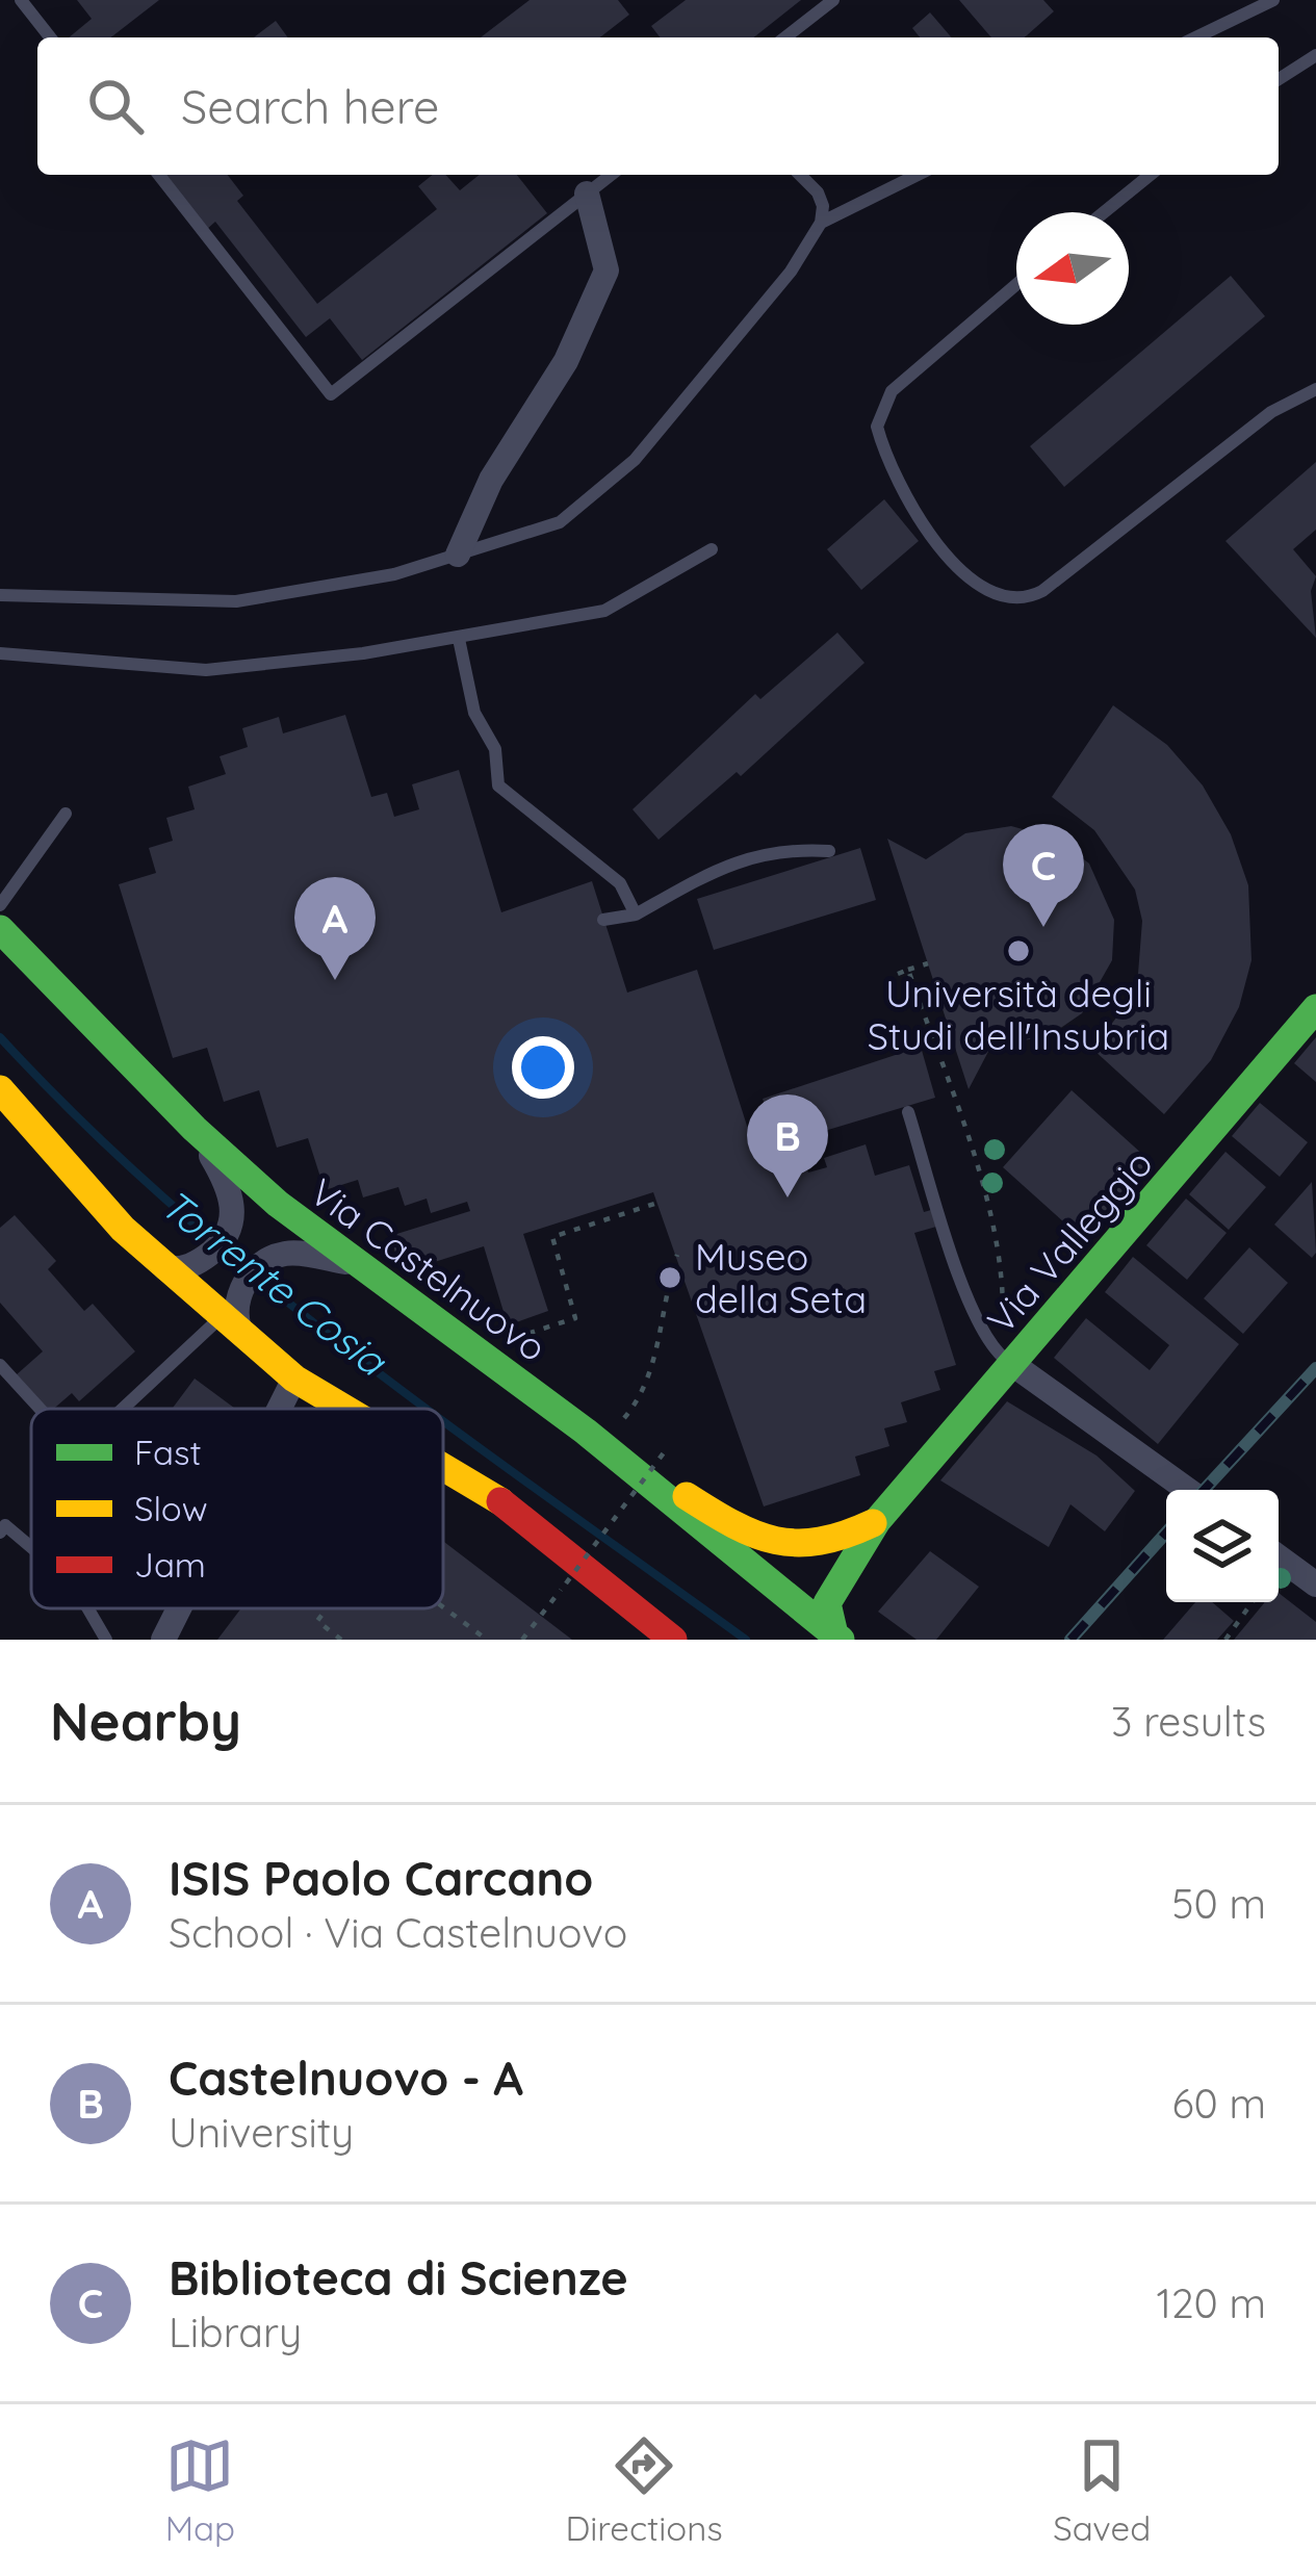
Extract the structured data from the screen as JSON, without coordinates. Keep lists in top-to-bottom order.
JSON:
{
  "streets": {
    "main road": ["Via Valleggio", "Via Castelnuovo"]
  },
  "crossings": [
    ["Via Valleggio", "Via Castelnuovo"]
  ],
  "water": ["Torrente Cosia"],
  "places": ["Università degli Studi dell'Insubria", "Museo della Seta"],
  "legend": ["Fast", "Slow", "Jam"],
  "north": "left",
  "page": {
    "search": "Search here",
    "pins": ["C", "A", "B"],
    "heading": ["Nearby", "3 results"],
    "list": [
      {
        "mark": "A",
        "name": "ISIS Paolo Carcano",
        "note": "School · Via Castelnuovo",
        "value": "50 m"
      },
      {
        "mark": "B",
        "name": "Castelnuovo - A",
        "note": "University",
        "value": "60 m"
      },
      {
        "mark": "C",
        "name": "Biblioteca di Scienze",
        "note": "Library",
        "value": "120 m"
      }
    ],
    "nav": ["Map", "Directions", "Saved"]
  }
}
